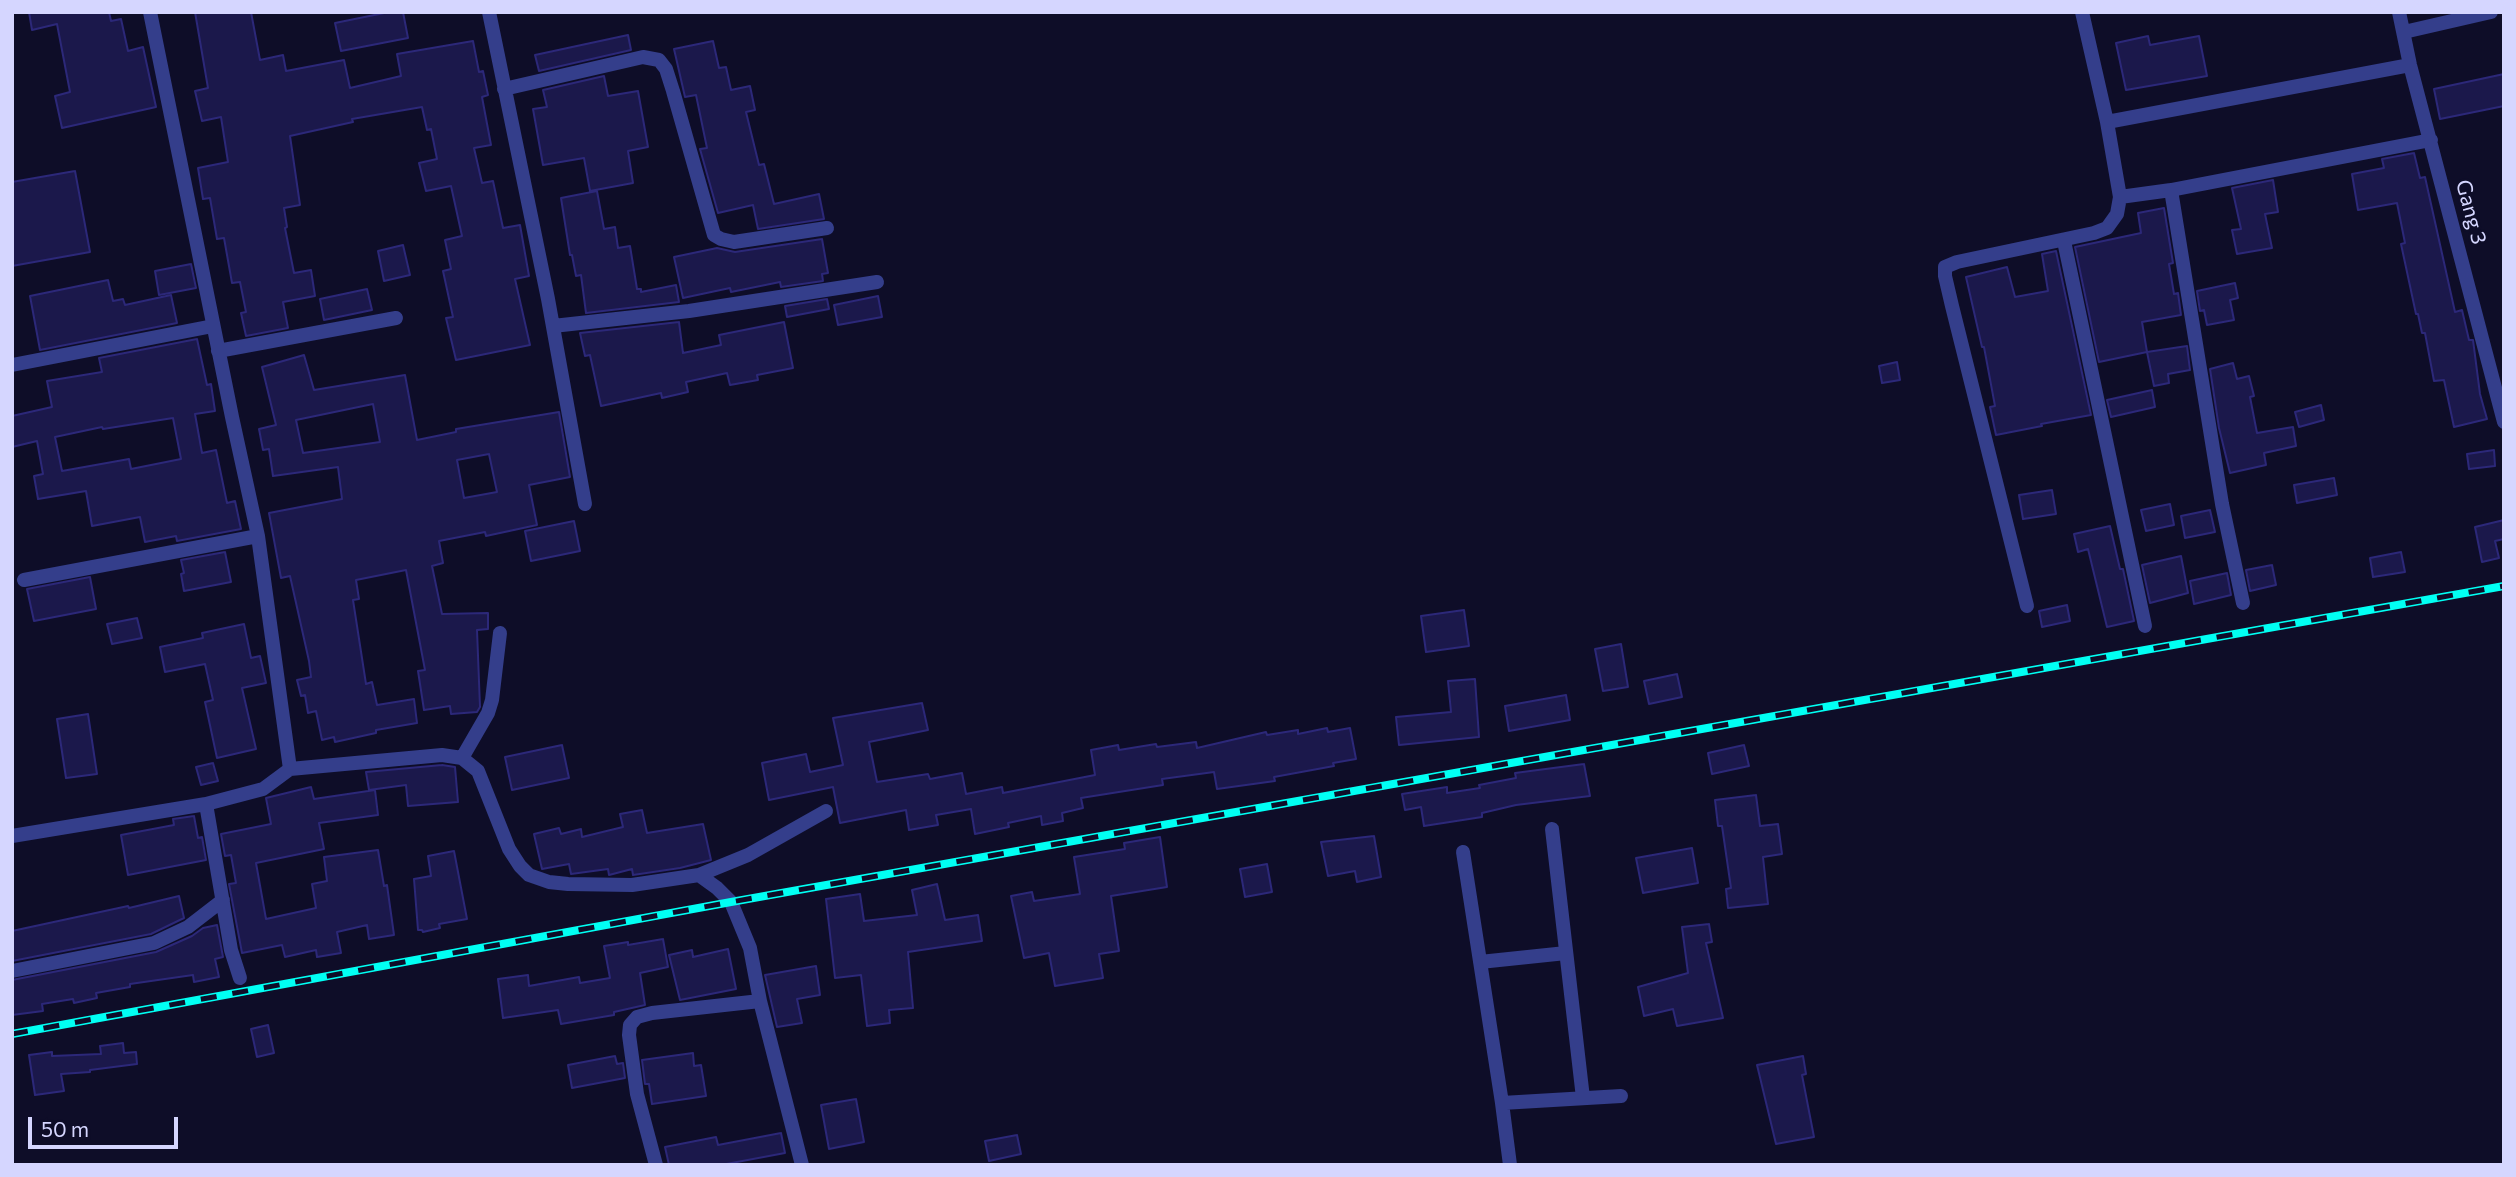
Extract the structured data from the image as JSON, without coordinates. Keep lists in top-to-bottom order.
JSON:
{
  "streets": {
    "street": ["Gang 3"]
  },
  "scale_bar": "50 m"
}
